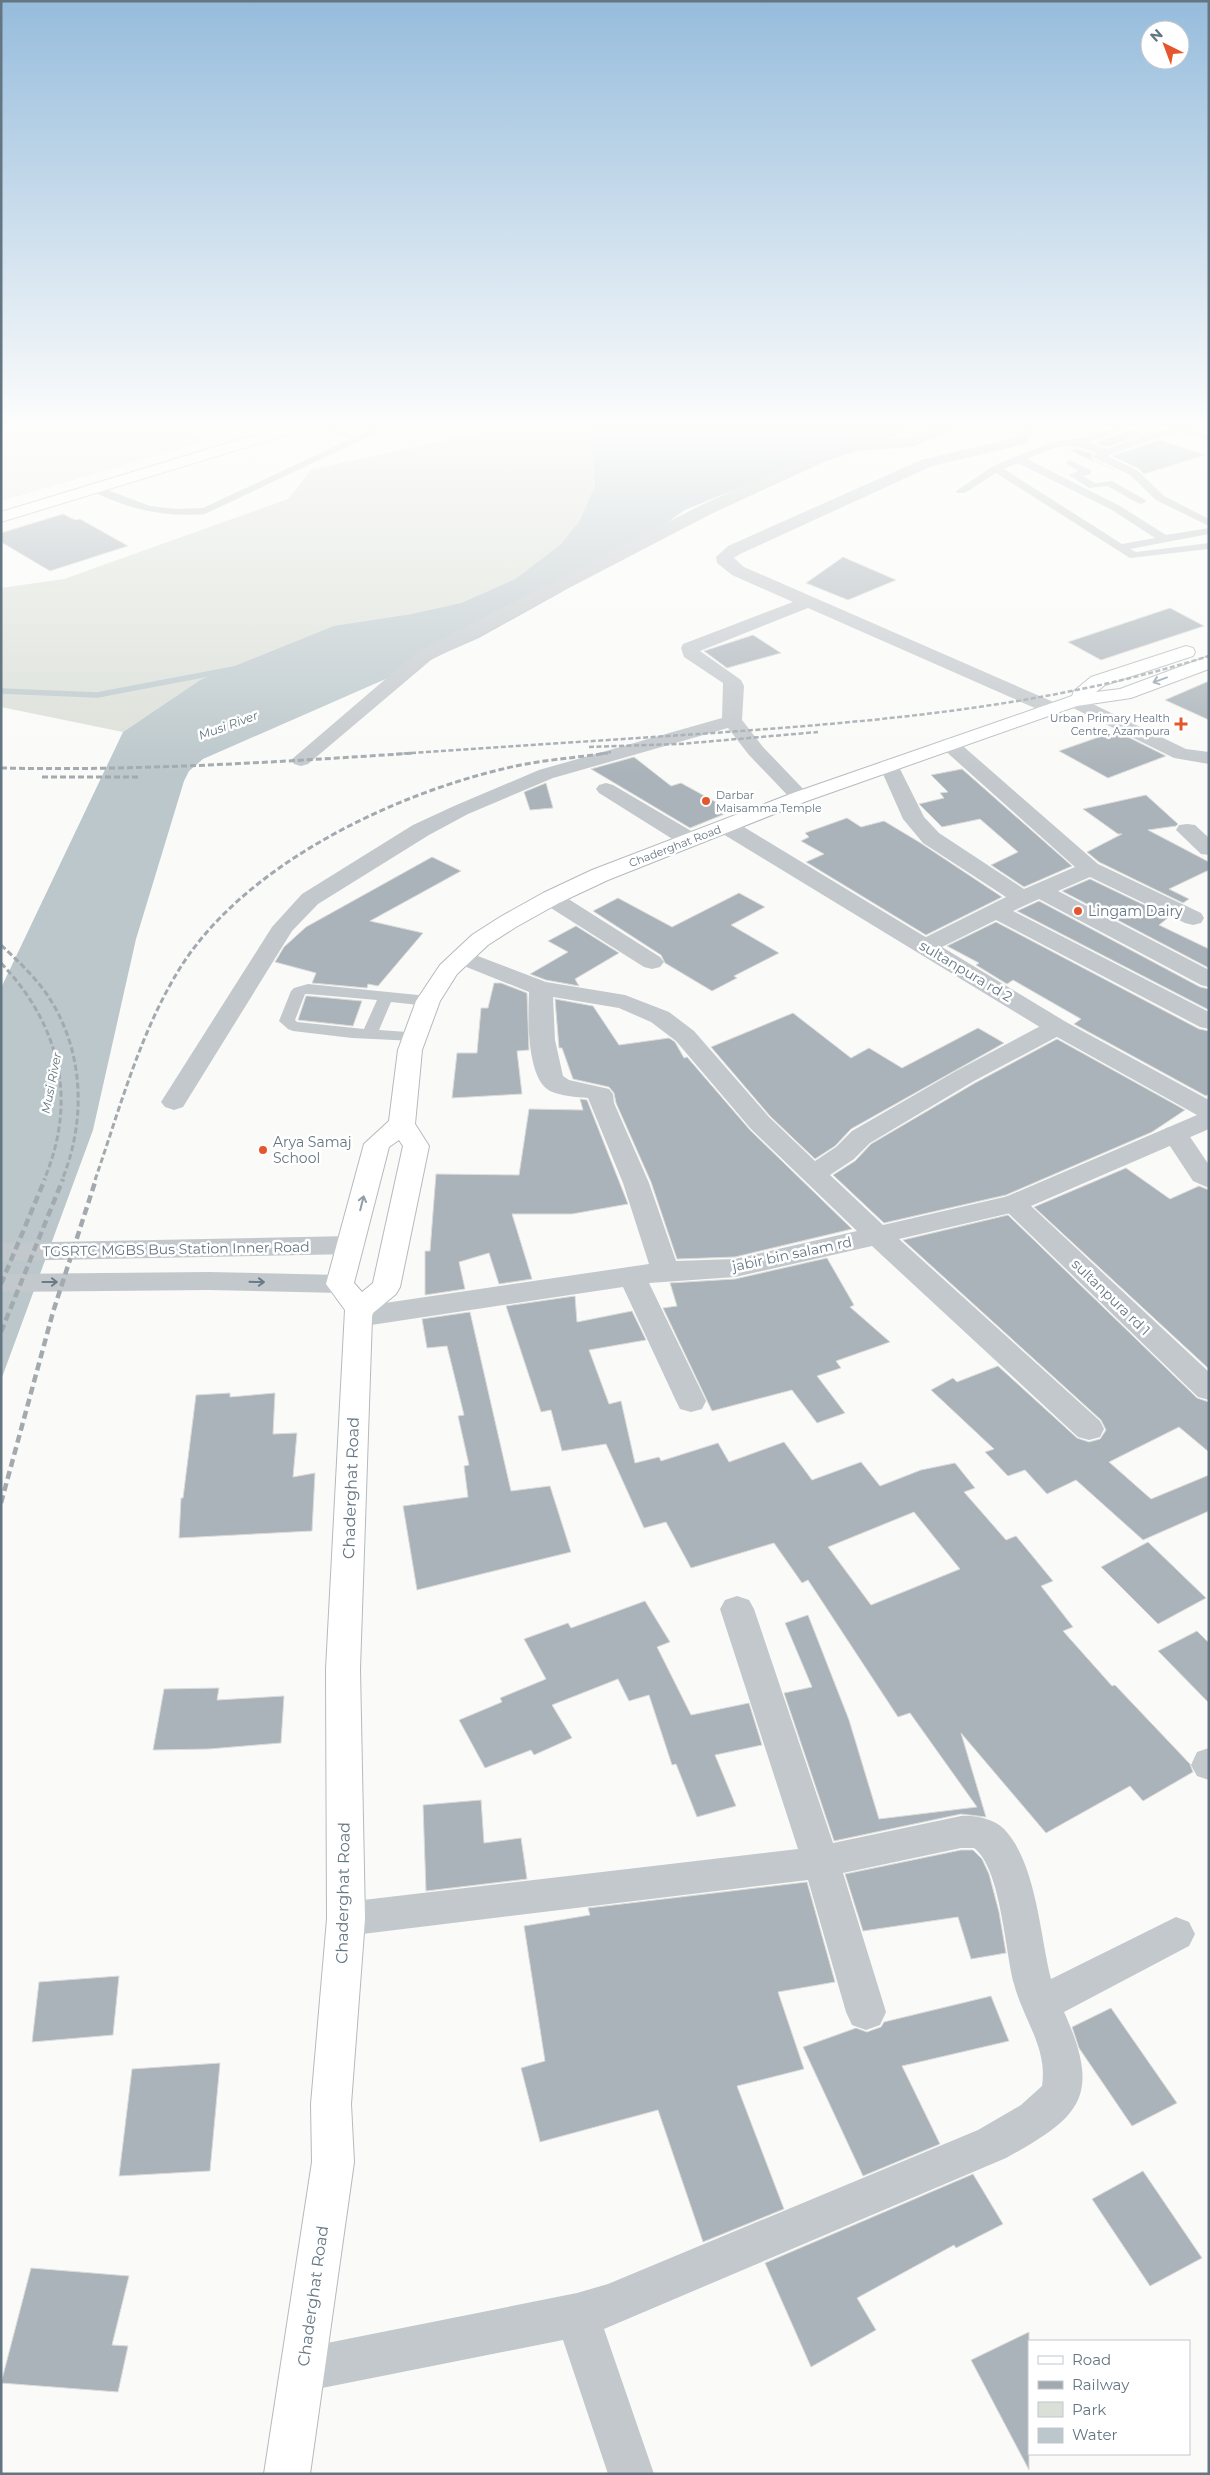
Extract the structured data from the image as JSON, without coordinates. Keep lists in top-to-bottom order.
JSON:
{
  "streets": {
    "main road": ["Chaderghat Road"],
    "street": [
      "sultanpura rd 2",
      "TGSRTC MGBS Bus Station Inner Road",
      "jabir bin salam rd",
      "sultanpura rd 1"
    ]
  },
  "crossings": [
    ["Chaderghat Road", "sultanpura rd 2"],
    ["Chaderghat Road", "TGSRTC MGBS Bus Station Inner Road"],
    ["Chaderghat Road", "jabir bin salam rd"],
    ["jabir bin salam rd", "sultanpura rd 1"]
  ],
  "water": ["Musi River"],
  "places": {
    "health": ["Urban Primary Health Centre, Azampura"],
    "other": ["Darbar Maisamma Temple", "Lingam Dairy", "Arya Samaj School"]
  },
  "legend": [
    "Road",
    "Railway",
    "Park",
    "Water"
  ],
  "north": "top left"
}
